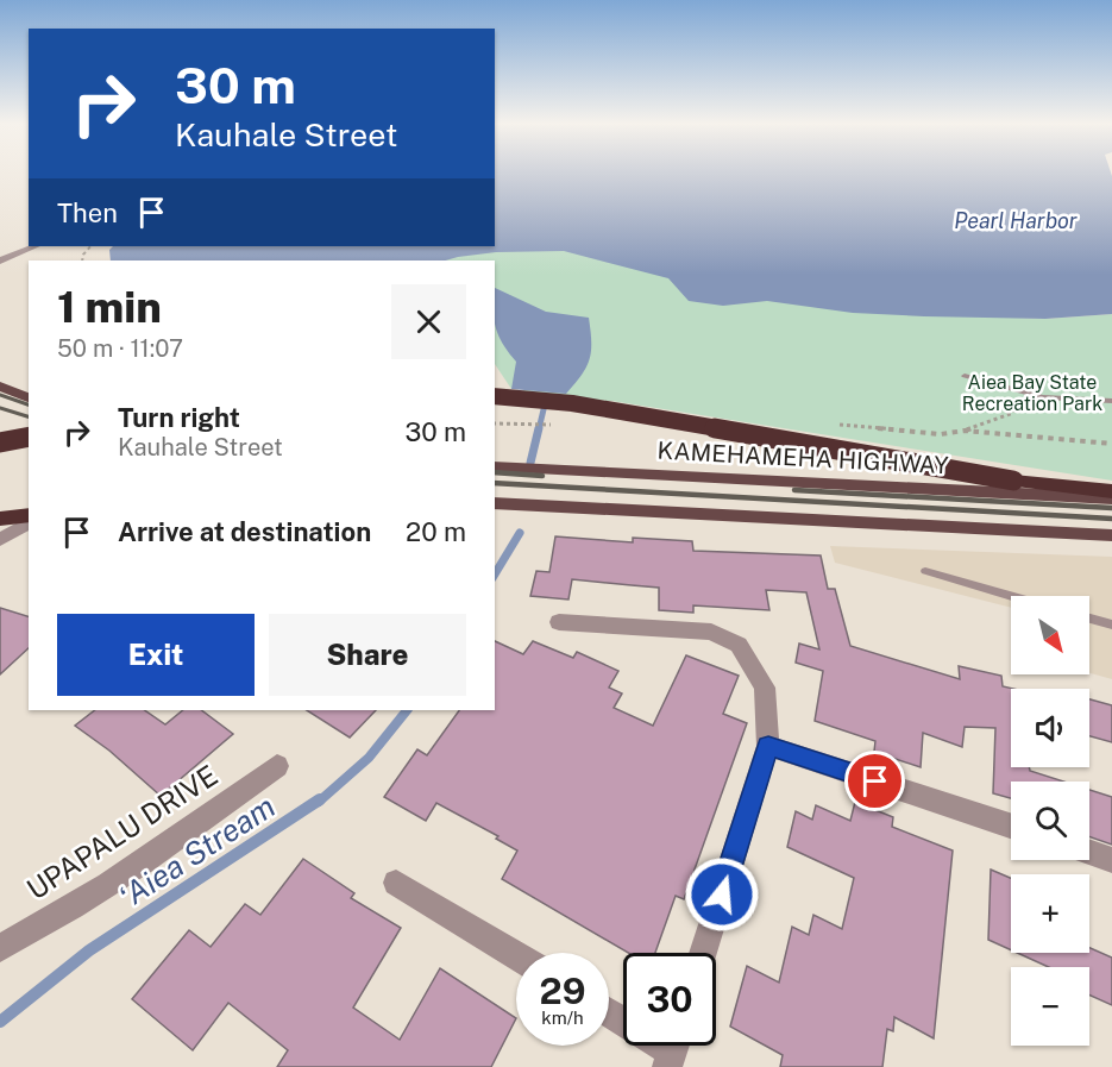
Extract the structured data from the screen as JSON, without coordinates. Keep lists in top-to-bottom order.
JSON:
{
  "streets": {
    "main road": ["KAMEHAMEHA HIGHWAY"],
    "street": ["UPAPALU DRIVE"]
  },
  "water": ["Pearl Harbor", "ʻAiea Stream"],
  "parks": ["Aiea Bay State Recreation Park"],
  "north": "bottom right",
  "page": {
    "turn": ["30 m", "Kauhale Street"],
    "then": "Then",
    "heading": ["1 min", "50 m · 11:07"],
    "list": [
      {
        "name": "Turn right",
        "note": "Kauhale Street",
        "value": "30 m"
      },
      {
        "name": "Arrive at destination",
        "value": "20 m"
      }
    ],
    "map_buttons": ["+", "−"],
    "buttons": ["Exit", "Share"],
    "speed": "29 km/h",
    "limit": "30"
  }
}
